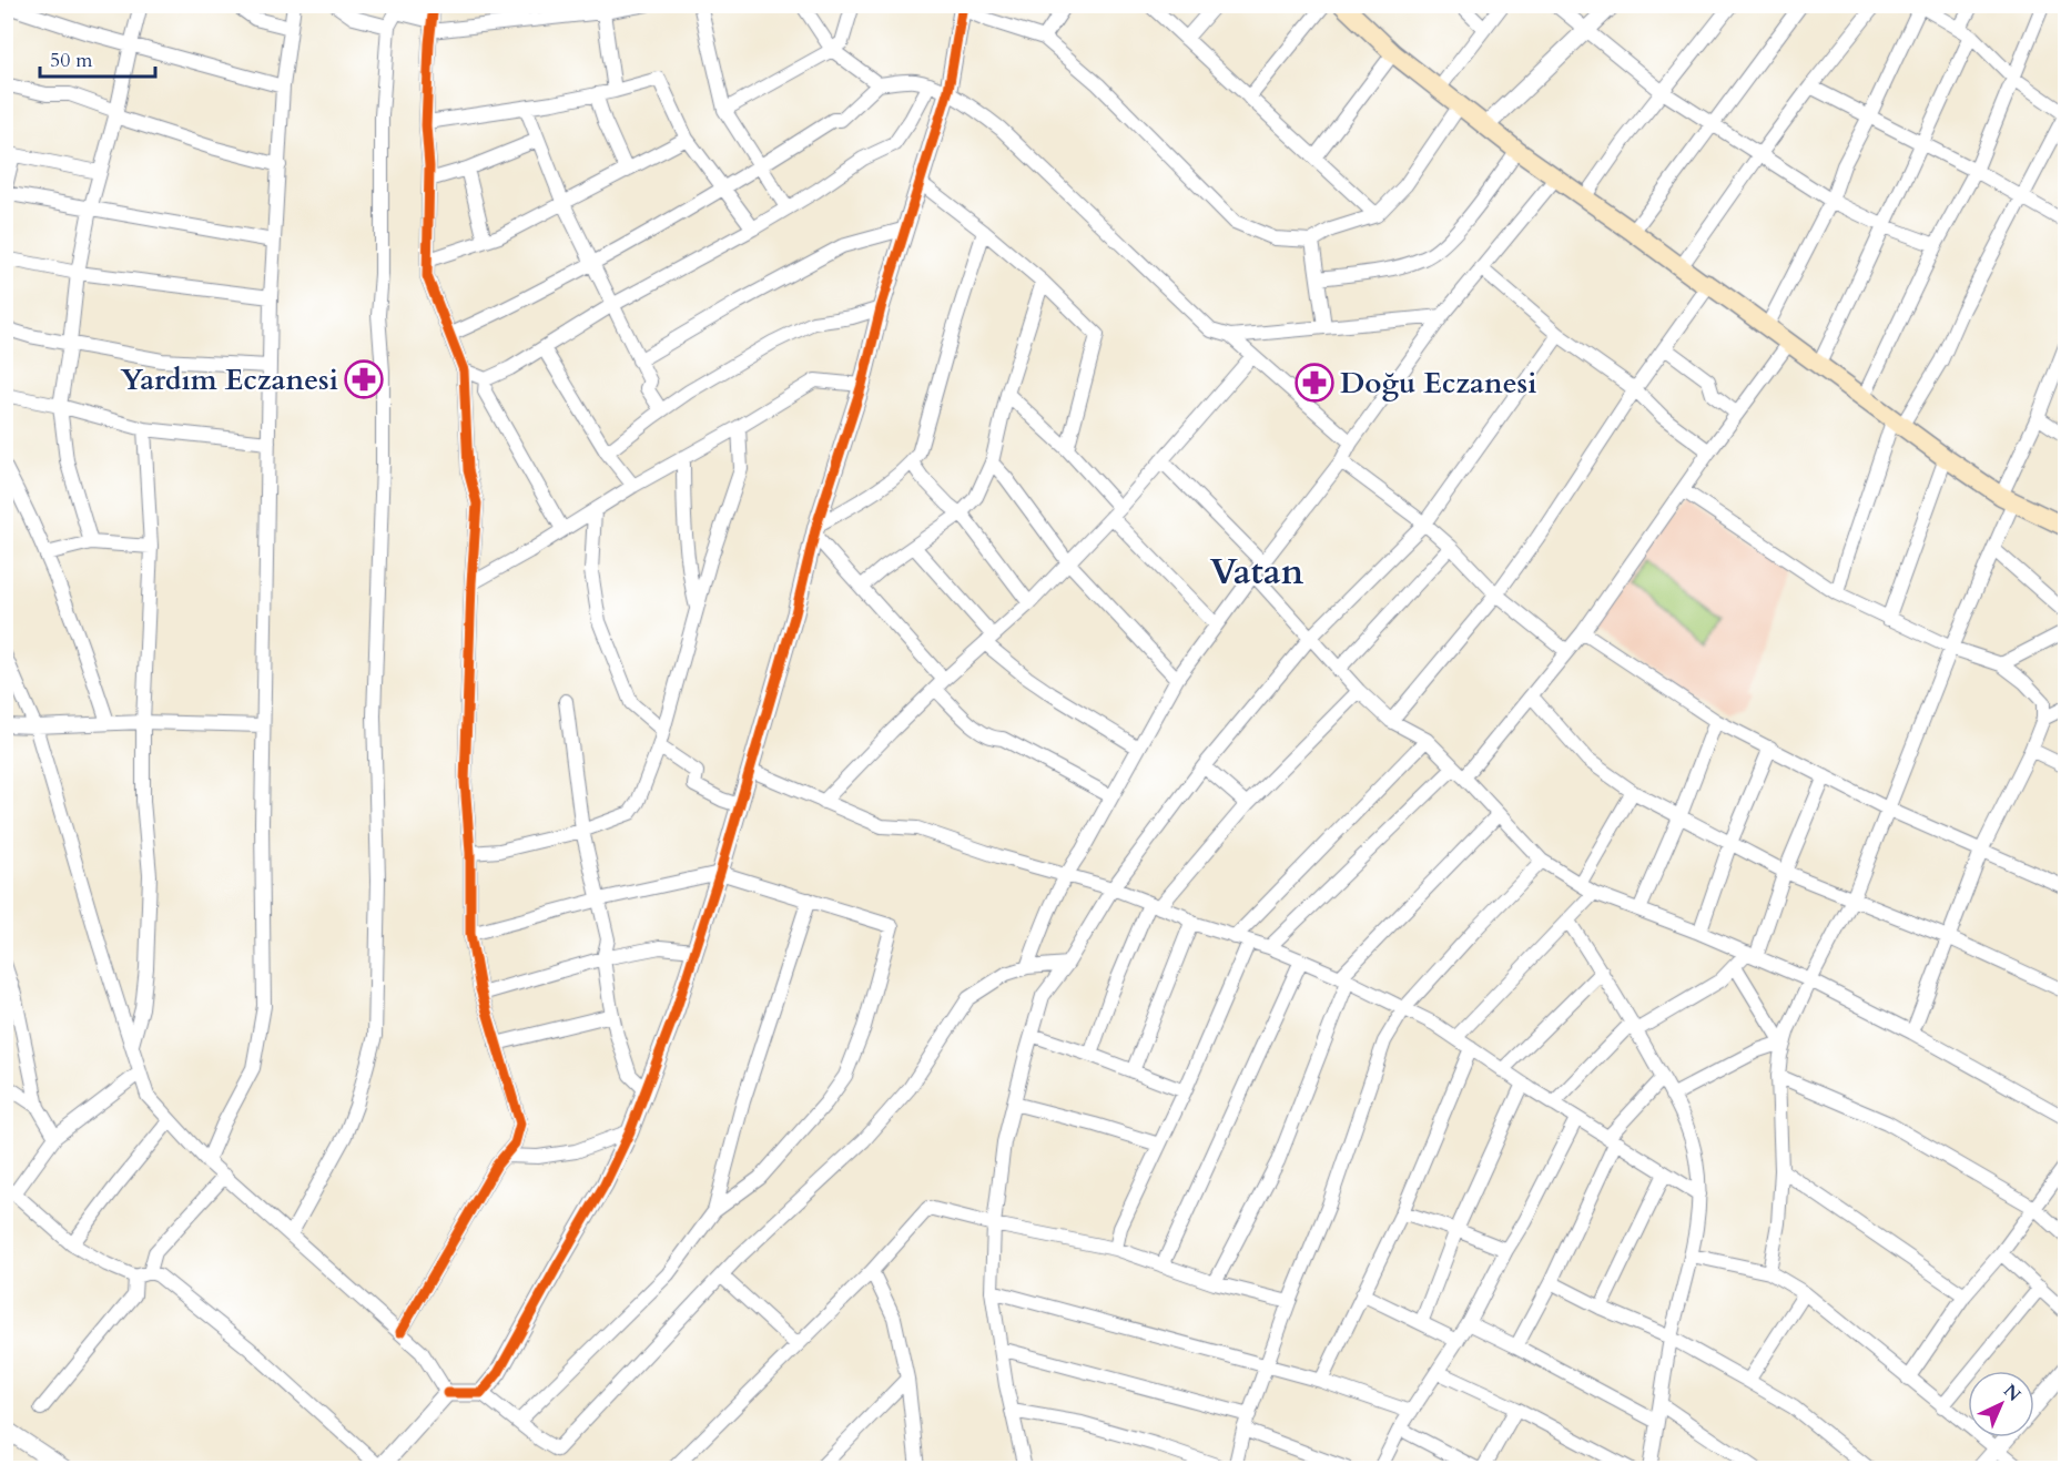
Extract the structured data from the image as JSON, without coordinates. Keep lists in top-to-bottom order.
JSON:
{
  "districts": ["Vatan"],
  "places": {
    "pharmacy": ["Yardım Eczanesi", "Doğu Eczanesi"]
  },
  "scale_bar": "50 m",
  "north": "top right"
}
